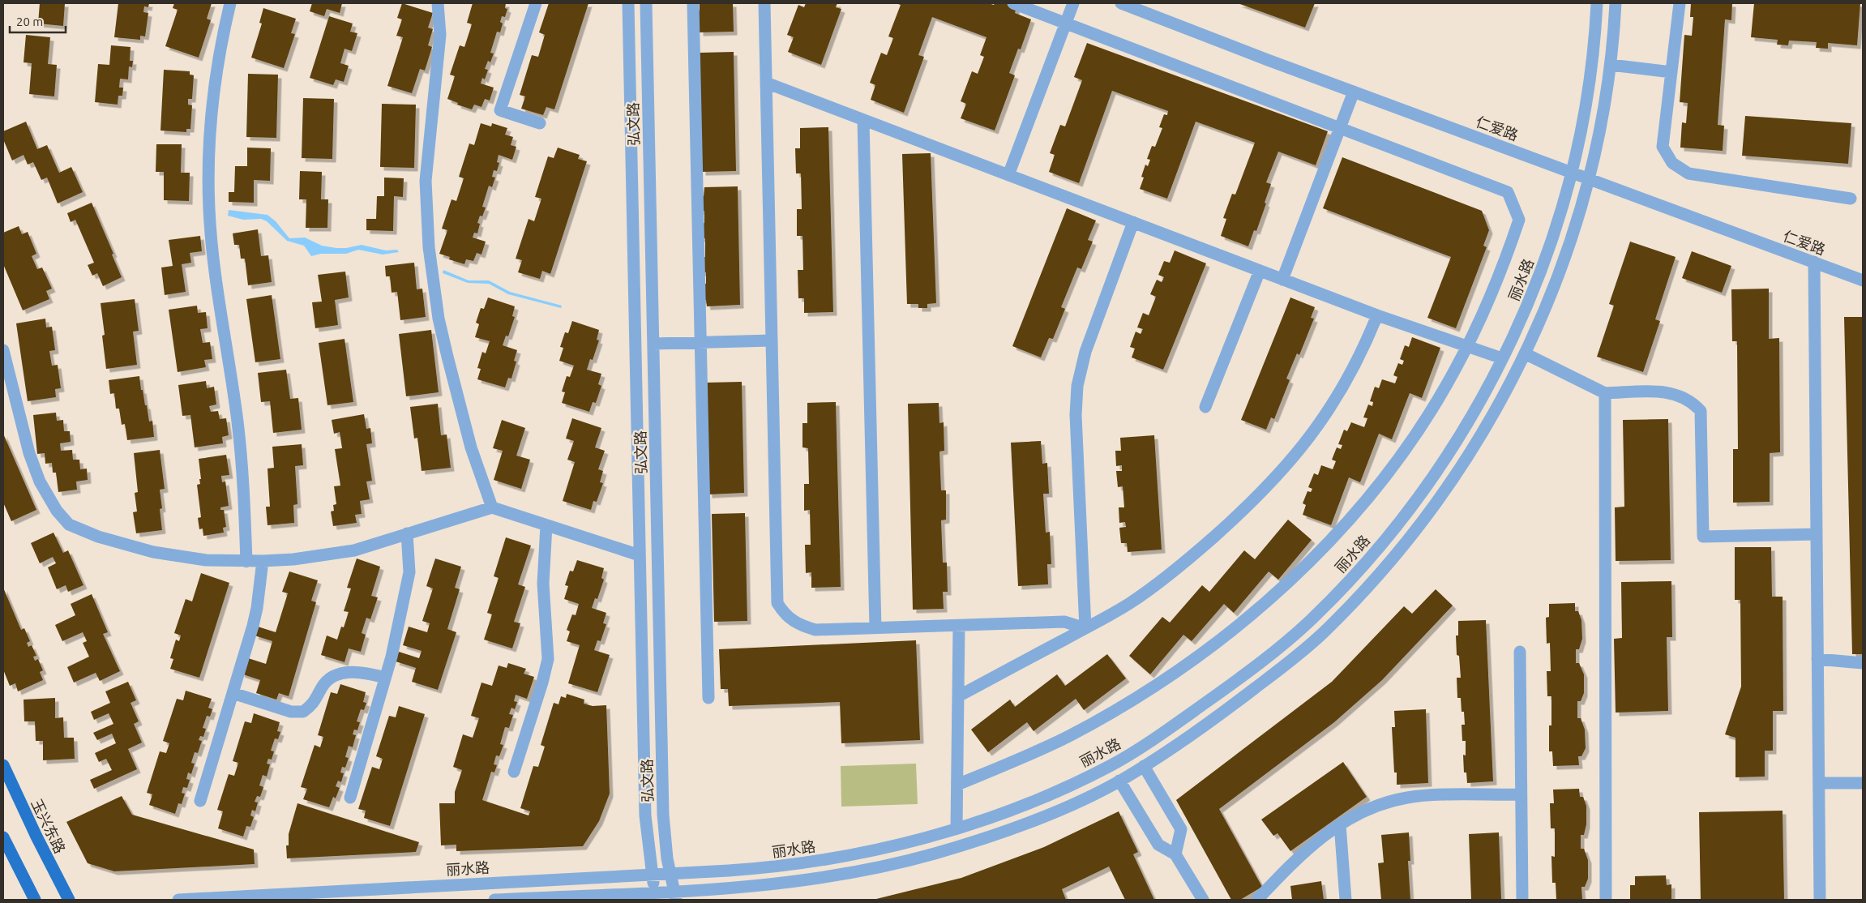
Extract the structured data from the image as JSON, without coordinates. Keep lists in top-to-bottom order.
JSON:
{
  "streets": {
    "main road": ["玉兴东路"],
    "street": ["弘文路", "仁爱路", "丽水路"]
  },
  "crossings": [
    ["弘文路", "丽水路"],
    ["仁爱路", "丽水路"]
  ],
  "scale_bar": "20 m"
}
